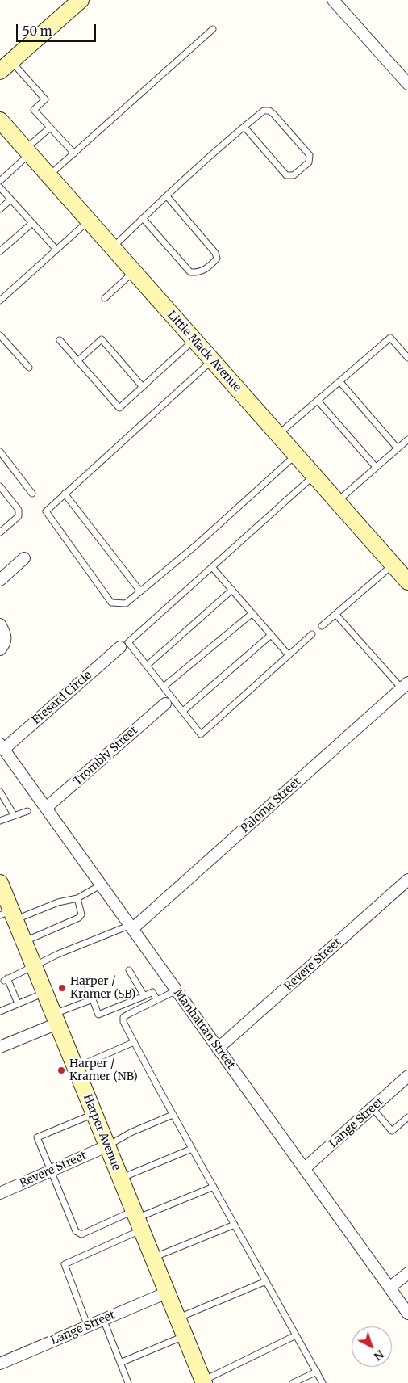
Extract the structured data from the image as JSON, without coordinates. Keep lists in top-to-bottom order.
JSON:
{
  "streets": {
    "main road": ["Little Mack Avenue", "Harper Avenue"],
    "street": [
      "Fresard Circle",
      "Trombly Street",
      "Paloma Street",
      "Revere Street",
      "Manhattan Street",
      "Lange Street"
    ]
  },
  "crossings": [
    ["Fresard Circle", "Manhattan Street"],
    ["Trombly Street", "Manhattan Street"],
    ["Paloma Street", "Manhattan Street"],
    ["Revere Street", "Manhattan Street"],
    ["Revere Street", "Harper Avenue"],
    ["Manhattan Street", "Lange Street"],
    ["Lange Street", "Harper Avenue"]
  ],
  "places": ["Harper / Kramer (SB)", "Harper / Kramer (NB)"],
  "scale_bar": "50 m",
  "north": "bottom right"
}
